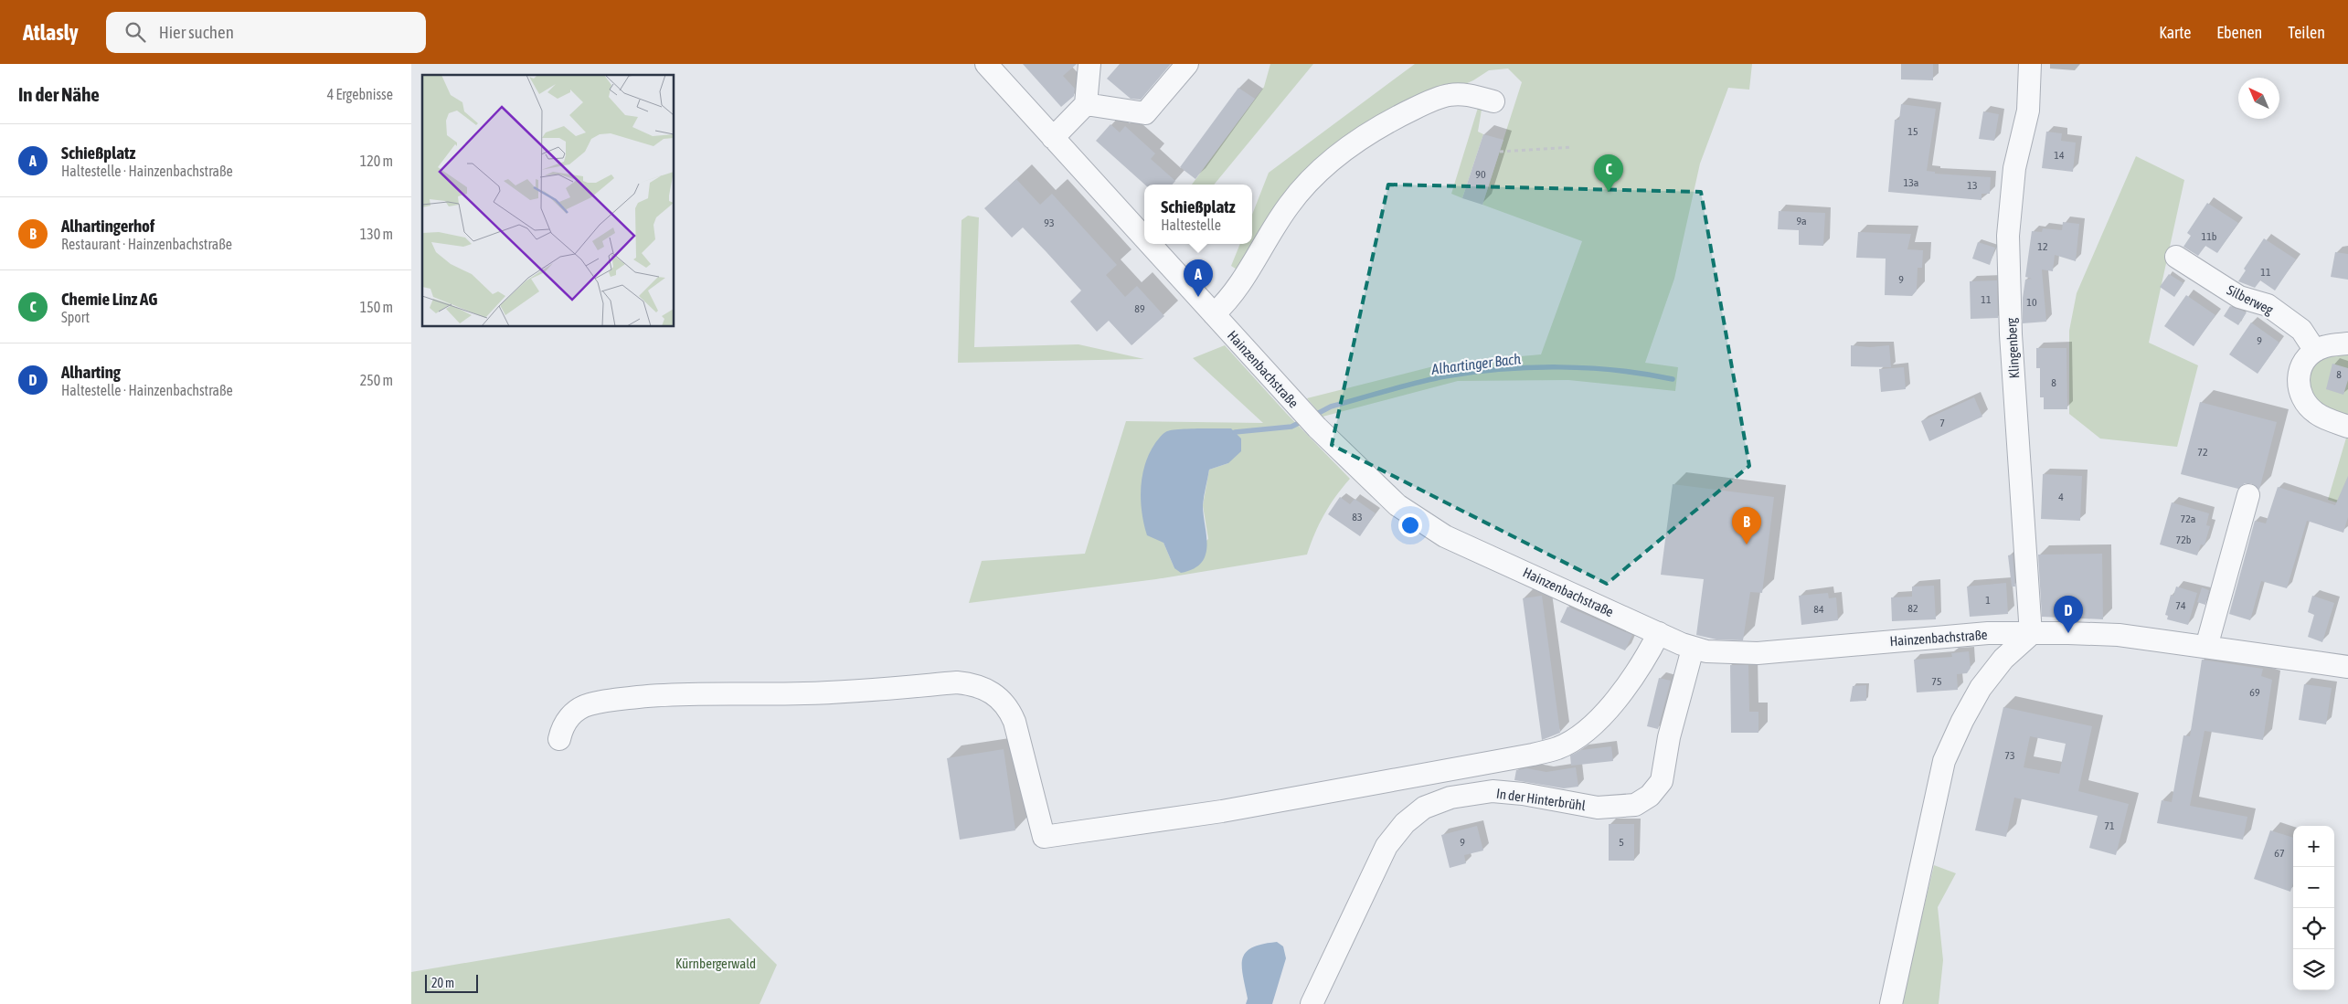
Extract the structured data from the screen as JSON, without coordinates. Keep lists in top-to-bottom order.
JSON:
{
  "streets": {
    "street": [
      "Silberweg",
      "Klingenberg",
      "Hainzenbachstraße",
      "In der Hinterbrühl"
    ]
  },
  "crossings": [
    ["Klingenberg", "Hainzenbachstraße"],
    ["Hainzenbachstraße", "In der Hinterbrühl"]
  ],
  "water": ["Alhartinger Bach"],
  "parks": ["Kürnbergerwald"],
  "house_numbers": [
    "15",
    "14",
    "90",
    "13a",
    "13",
    "9a",
    "93",
    "11b",
    "12",
    "11",
    "9",
    "11",
    "10",
    "89",
    "9",
    "8",
    "8",
    "7",
    "72",
    "4",
    "83",
    "72a",
    "72b",
    "1",
    "74",
    "82",
    "84",
    "75",
    "69",
    "73",
    "71",
    "9",
    "5",
    "67"
  ],
  "scale_bar": "20 m",
  "north": "top left",
  "page": {
    "header": "Atlasly",
    "search": "Hier suchen",
    "nav": ["Karte", "Ebenen", "Teilen"],
    "heading": ["In der Nähe", "4 Ergebnisse"],
    "list": [
      {
        "mark": "A",
        "name": "Schießplatz",
        "note": "Haltestelle · Hainzenbachstraße",
        "value": "120 m"
      },
      {
        "mark": "B",
        "name": "Alhartingerhof",
        "note": "Restaurant · Hainzenbachstraße",
        "value": "130 m"
      },
      {
        "mark": "C",
        "name": "Chemie Linz AG",
        "note": "Sport",
        "value": "150 m"
      },
      {
        "mark": "D",
        "name": "Alharting",
        "note": "Haltestelle · Hainzenbachstraße",
        "value": "250 m"
      }
    ],
    "pins": [
      "C",
      "A",
      "B",
      "D"
    ],
    "popup": ["Schießplatz", "Haltestelle"],
    "map_buttons": ["+", "−"],
    "scale": "20 m"
  }
}
